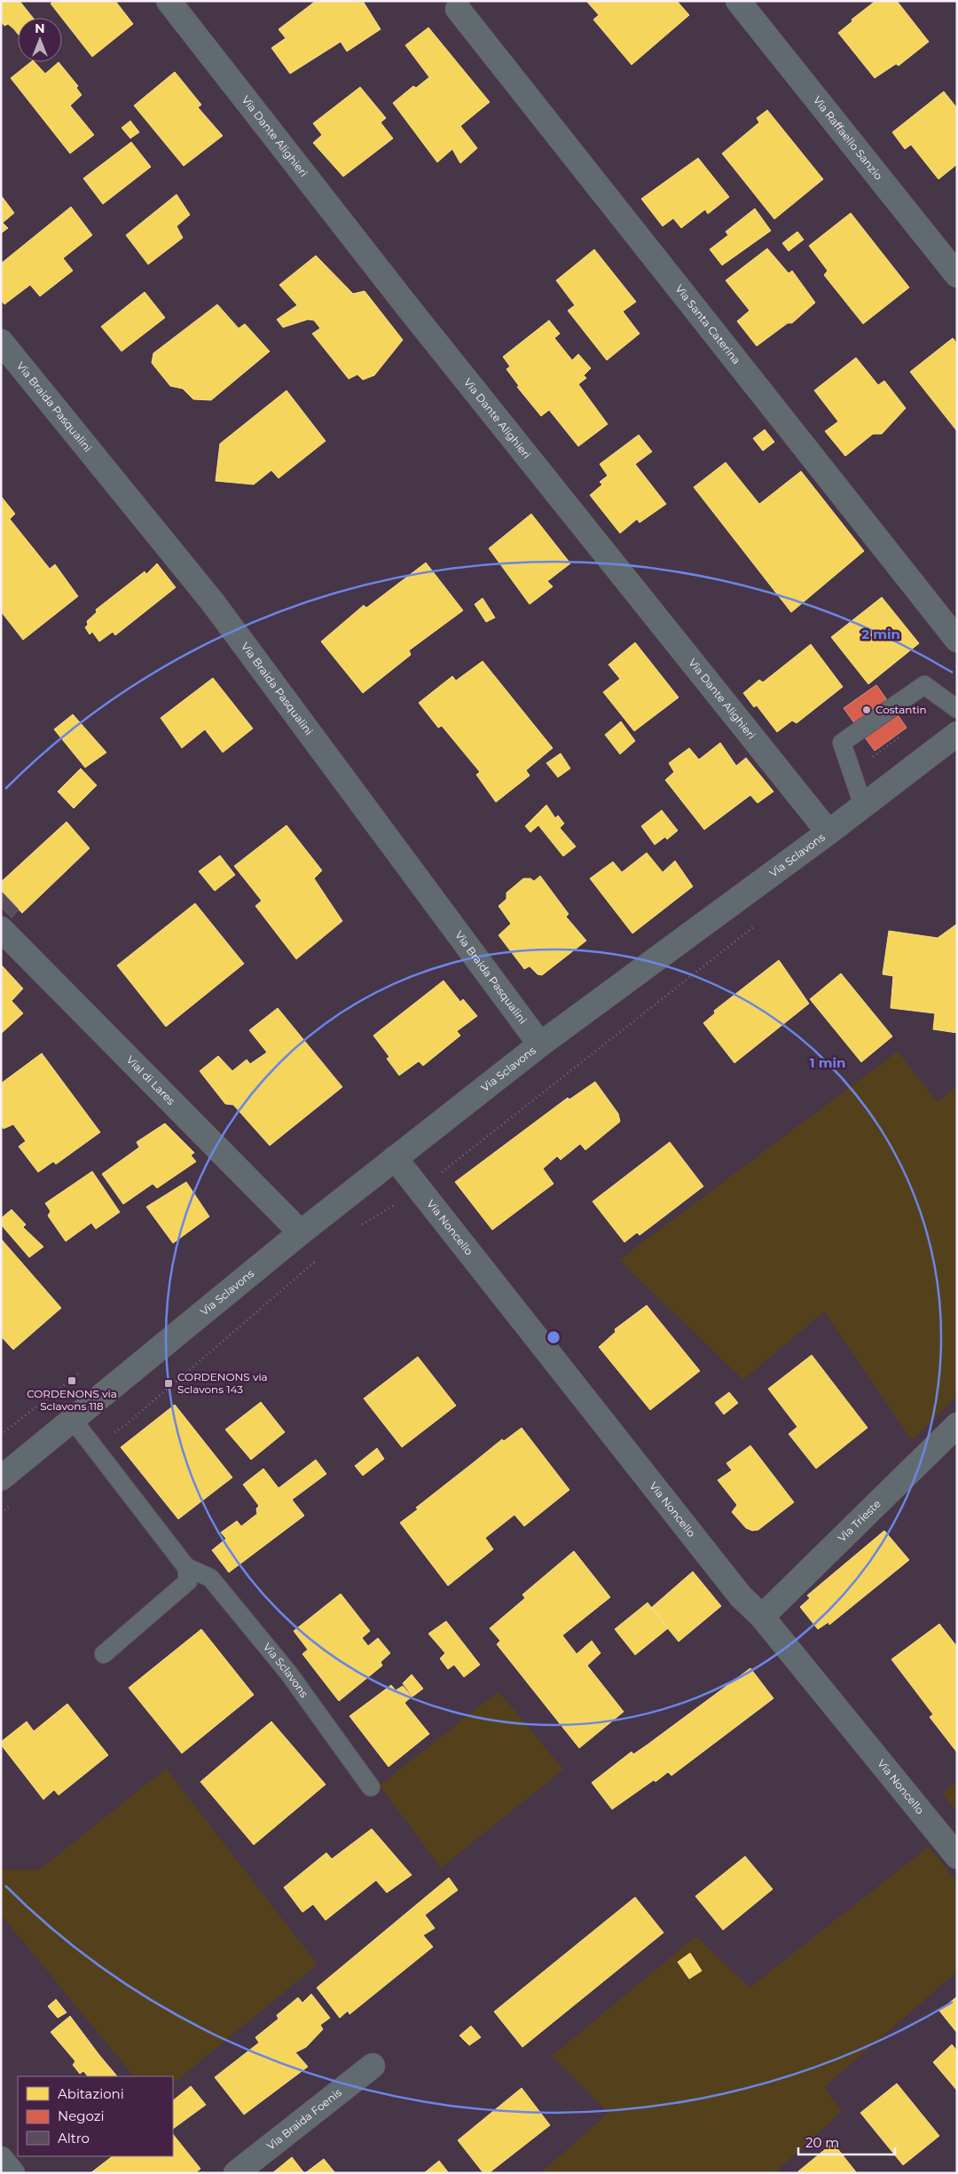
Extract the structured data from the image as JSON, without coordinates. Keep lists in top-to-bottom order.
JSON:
{
  "streets": {
    "street": [
      "Via Dante Alighieri",
      "Via Raffaello Sanzio",
      "Via Santa Caterina",
      "Via Braida Pasqualini",
      "Via Sclavons",
      "Vial di Lares",
      "Via Noncello",
      "Via Trieste",
      "Via Braida Foenis"
    ]
  },
  "crossings": [
    ["Via Dante Alighieri", "Via Sclavons"],
    ["Via Braida Pasqualini", "Via Sclavons"],
    ["Via Sclavons", "Vial di Lares"],
    ["Via Sclavons", "Via Noncello"],
    ["Via Noncello", "Via Trieste"]
  ],
  "places": {
    "other": ["Costantin"],
    "transit": ["CORDENONS via Sclavons 118", "CORDENONS via Sclavons 143"]
  },
  "legend": ["Abitazioni", "Negozi", "Altro"],
  "scale_bar": "20 m",
  "north": "top",
  "rings": ["2 min", "1 min"]
}
